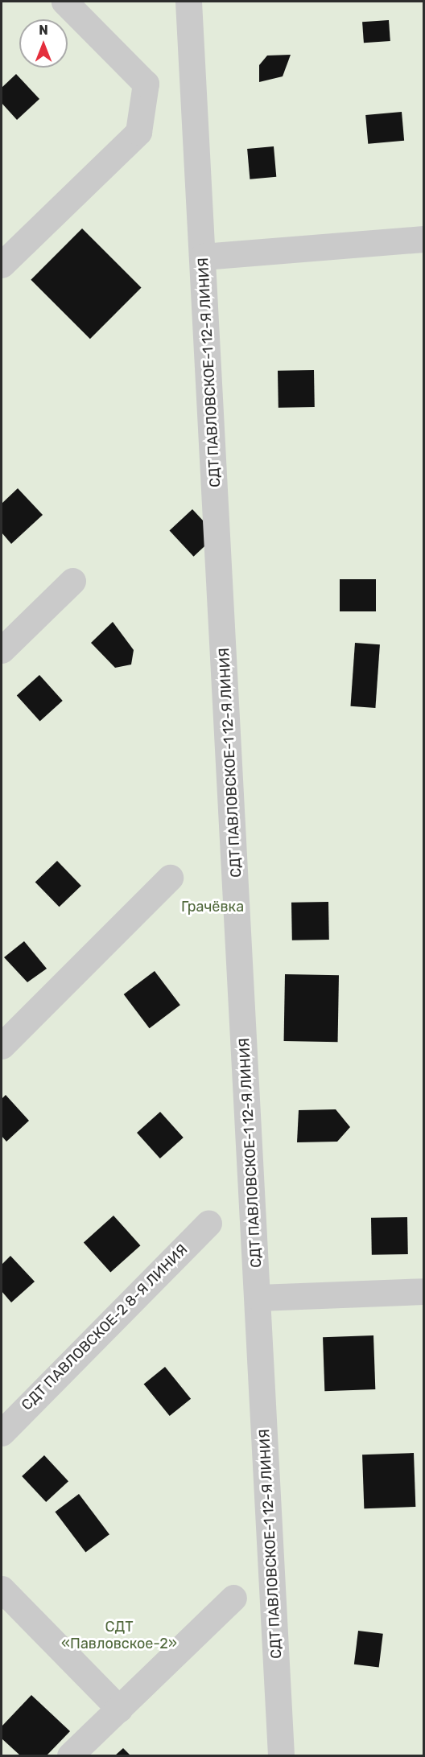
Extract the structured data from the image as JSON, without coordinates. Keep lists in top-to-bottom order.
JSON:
{
  "streets": {
    "street": ["СДТ ПАВЛОВСКОЕ-1 12-Я ЛИНИЯ", "СДТ ПАВЛОВСКОЕ-2 8-Я ЛИНИЯ"]
  },
  "parks": ["Грачёвка", "СДТ «Павловское-2»"],
  "north": "top"
}
